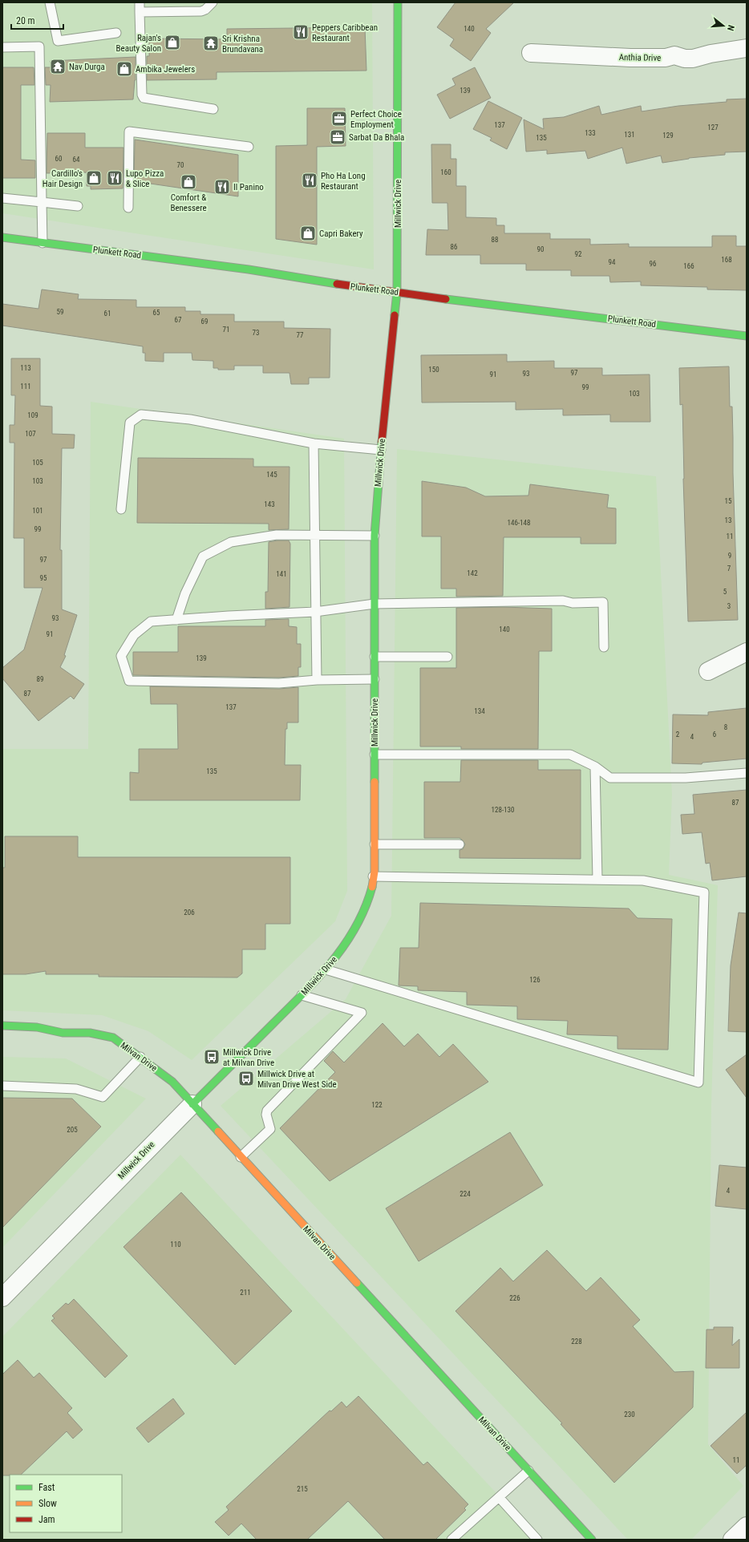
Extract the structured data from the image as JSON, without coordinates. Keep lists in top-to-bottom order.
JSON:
{
  "streets": {
    "street": [
      "Anthia Drive",
      "Millwick Drive",
      "Plunkett Road",
      "Milvan Drive"
    ]
  },
  "crossings": [
    ["Millwick Drive", "Plunkett Road"],
    ["Millwick Drive", "Milvan Drive"]
  ],
  "places": {
    "restaurant": [
      "Peppers Caribbean Restaurant",
      "Lupo Pizza & Slice",
      "Pho Ha Long Restaurant",
      "Il Panino"
    ],
    "shop": [
      "Rajan's Beauty Salon",
      "Ambika Jewelers",
      "Cardillo's Hair Design",
      "Comfort & Benessere",
      "Capri Bakery"
    ],
    "temple": ["Sri Krishna Brundavana", "Nav Durga"],
    "office": ["Perfect Choice Employment", "Sarbat Da Bhala"],
    "bus stop": ["Millwick Drive at Milvan Drive", "Millwick Drive at Milvan Drive West Side"]
  },
  "house_numbers": [
    "140",
    "139",
    "137",
    "127",
    "133",
    "131",
    "129",
    "135",
    "60",
    "64",
    "70",
    "160",
    "88",
    "86",
    "90",
    "92",
    "168",
    "94",
    "96",
    "166",
    "59",
    "65",
    "61",
    "67",
    "69",
    "71",
    "73",
    "77",
    "113",
    "150",
    "97",
    "93",
    "91",
    "111",
    "99",
    "103",
    "109",
    "107",
    "105",
    "145",
    "103",
    "15",
    "143",
    "101",
    "13",
    "146-148",
    "99",
    "11",
    "9",
    "97",
    "7",
    "142",
    "141",
    "95",
    "5",
    "3",
    "93",
    "140",
    "91",
    "139",
    "89",
    "87",
    "137",
    "134",
    "8",
    "2",
    "6",
    "4",
    "135",
    "87",
    "128-130",
    "206",
    "126",
    "122",
    "205",
    "4",
    "224",
    "110",
    "211",
    "226",
    "228",
    "230",
    "11",
    "215"
  ],
  "legend": ["Fast", "Slow", "Jam"],
  "scale_bar": "20 m",
  "north": "right"
}
